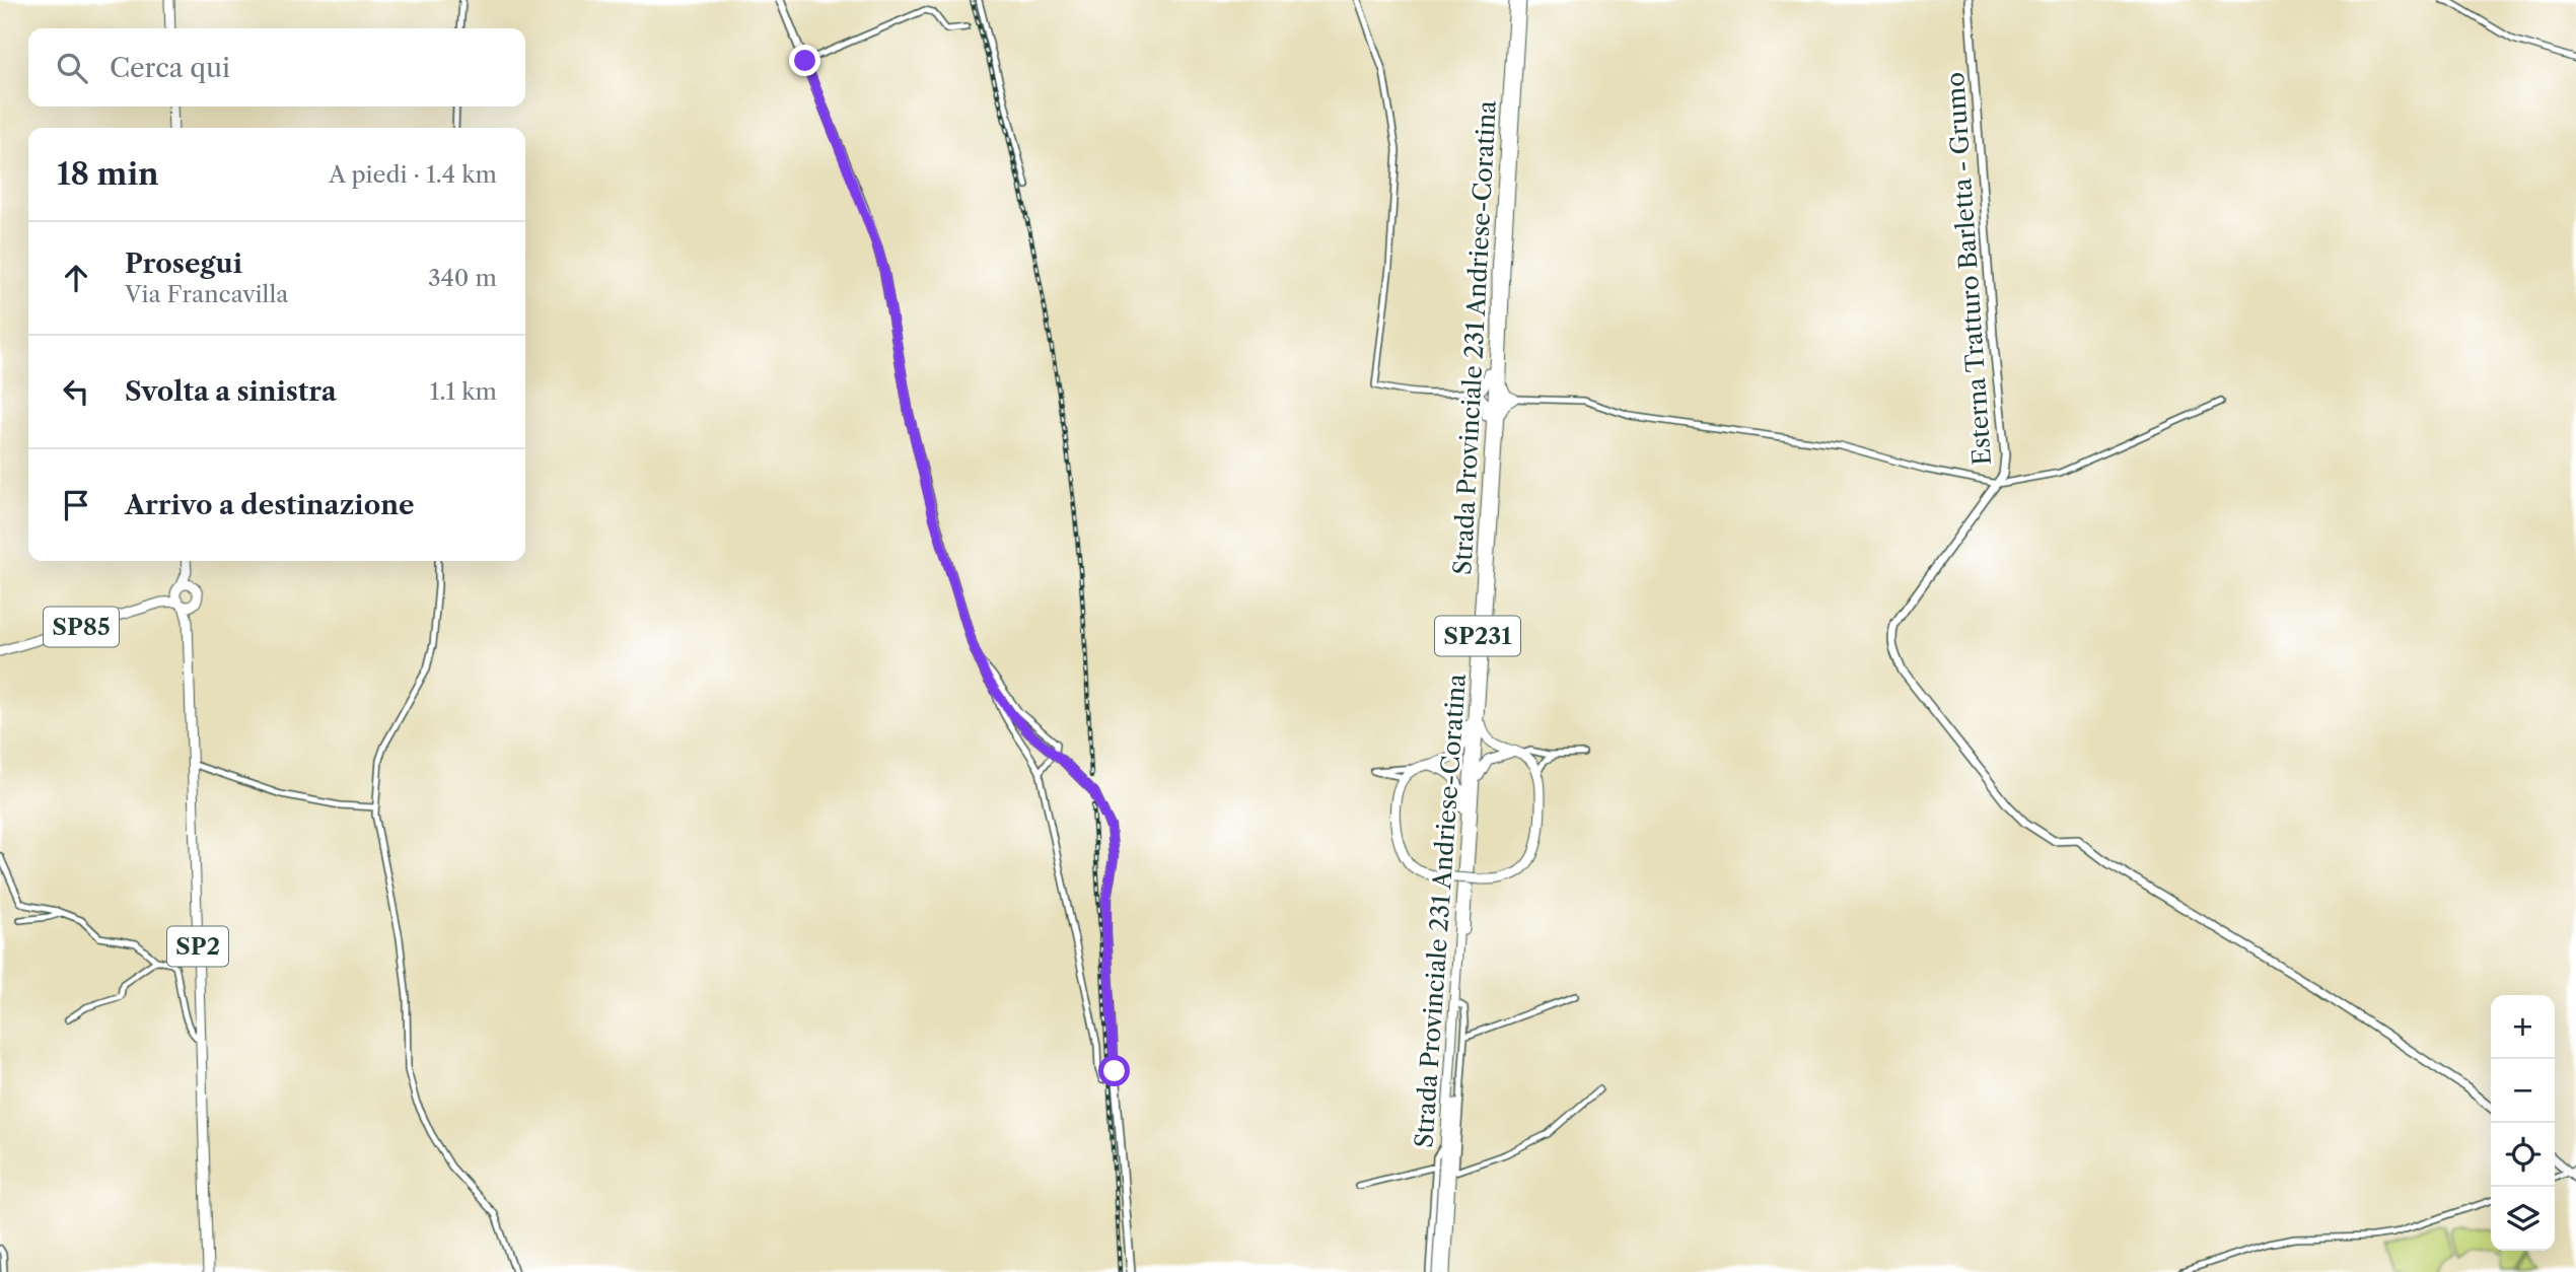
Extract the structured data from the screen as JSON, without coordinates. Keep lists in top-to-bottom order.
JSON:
{
  "streets": {
    "main road": [
      "Strada Provinciale 231 Andriese-Coratina",
      "SP85",
      "SP231",
      "SP2"
    ],
    "street": ["Esterna Tratturo Barletta - Grumo"]
  },
  "crossings": [
    ["SP85", "SP2"]
  ],
  "page": {
    "search": "Cerca qui",
    "heading": ["18 min", "A piedi · 1.4 km"],
    "list": [
      ["Prosegui", "Via Francavilla", "340 m"],
      ["Svolta a sinistra", "1.1 km"],
      "Arrivo a destinazione"
    ],
    "map_buttons": ["+", "−"]
  }
}
